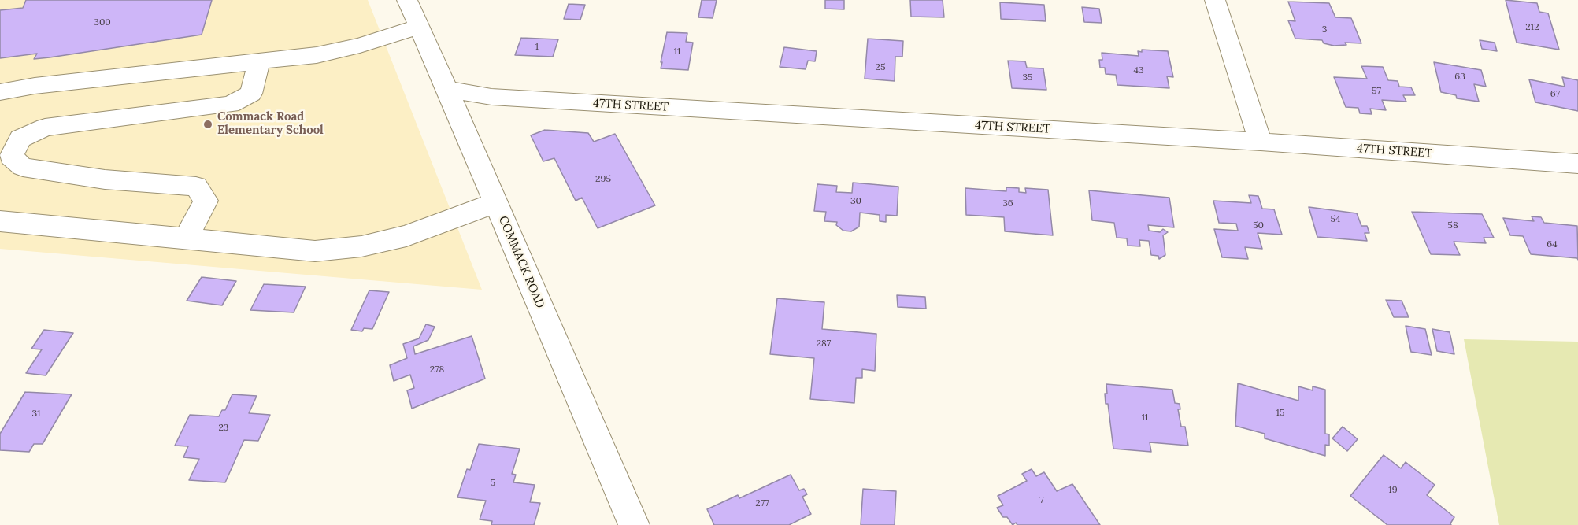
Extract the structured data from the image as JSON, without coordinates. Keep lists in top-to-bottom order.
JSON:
{
  "streets": {
    "street": ["47TH STREET", "COMMACK ROAD"]
  },
  "crossings": [
    ["47TH STREET", "COMMACK ROAD"]
  ],
  "places": ["Commack Road Elementary School"],
  "house_numbers": [
    "300",
    "212",
    "3",
    "1",
    "11",
    "25",
    "43",
    "63",
    "35",
    "57",
    "67",
    "295",
    "30",
    "36",
    "54",
    "50",
    "58",
    "64",
    "287",
    "278",
    "15",
    "31",
    "11",
    "23",
    "5",
    "19",
    "7",
    "277"
  ]
}
